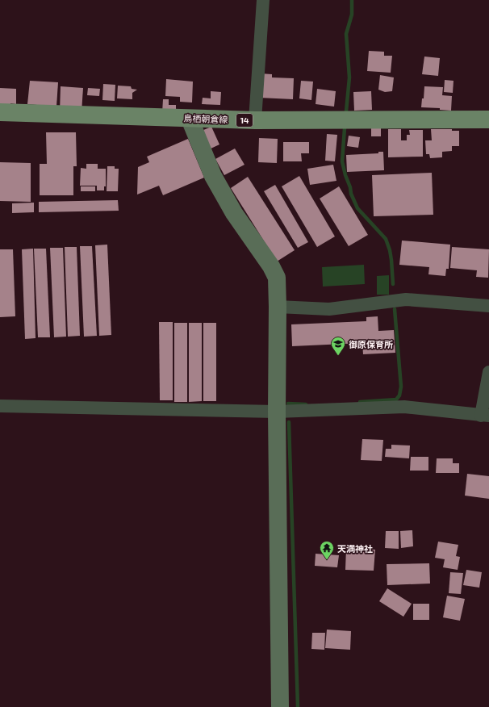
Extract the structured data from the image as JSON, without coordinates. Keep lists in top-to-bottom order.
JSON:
{
  "streets": {
    "main road": ["鳥栖朝倉線", "14"]
  },
  "places": {
    "school or university": ["御原保育所"],
    "temple": ["天満神社"]
  }
}
